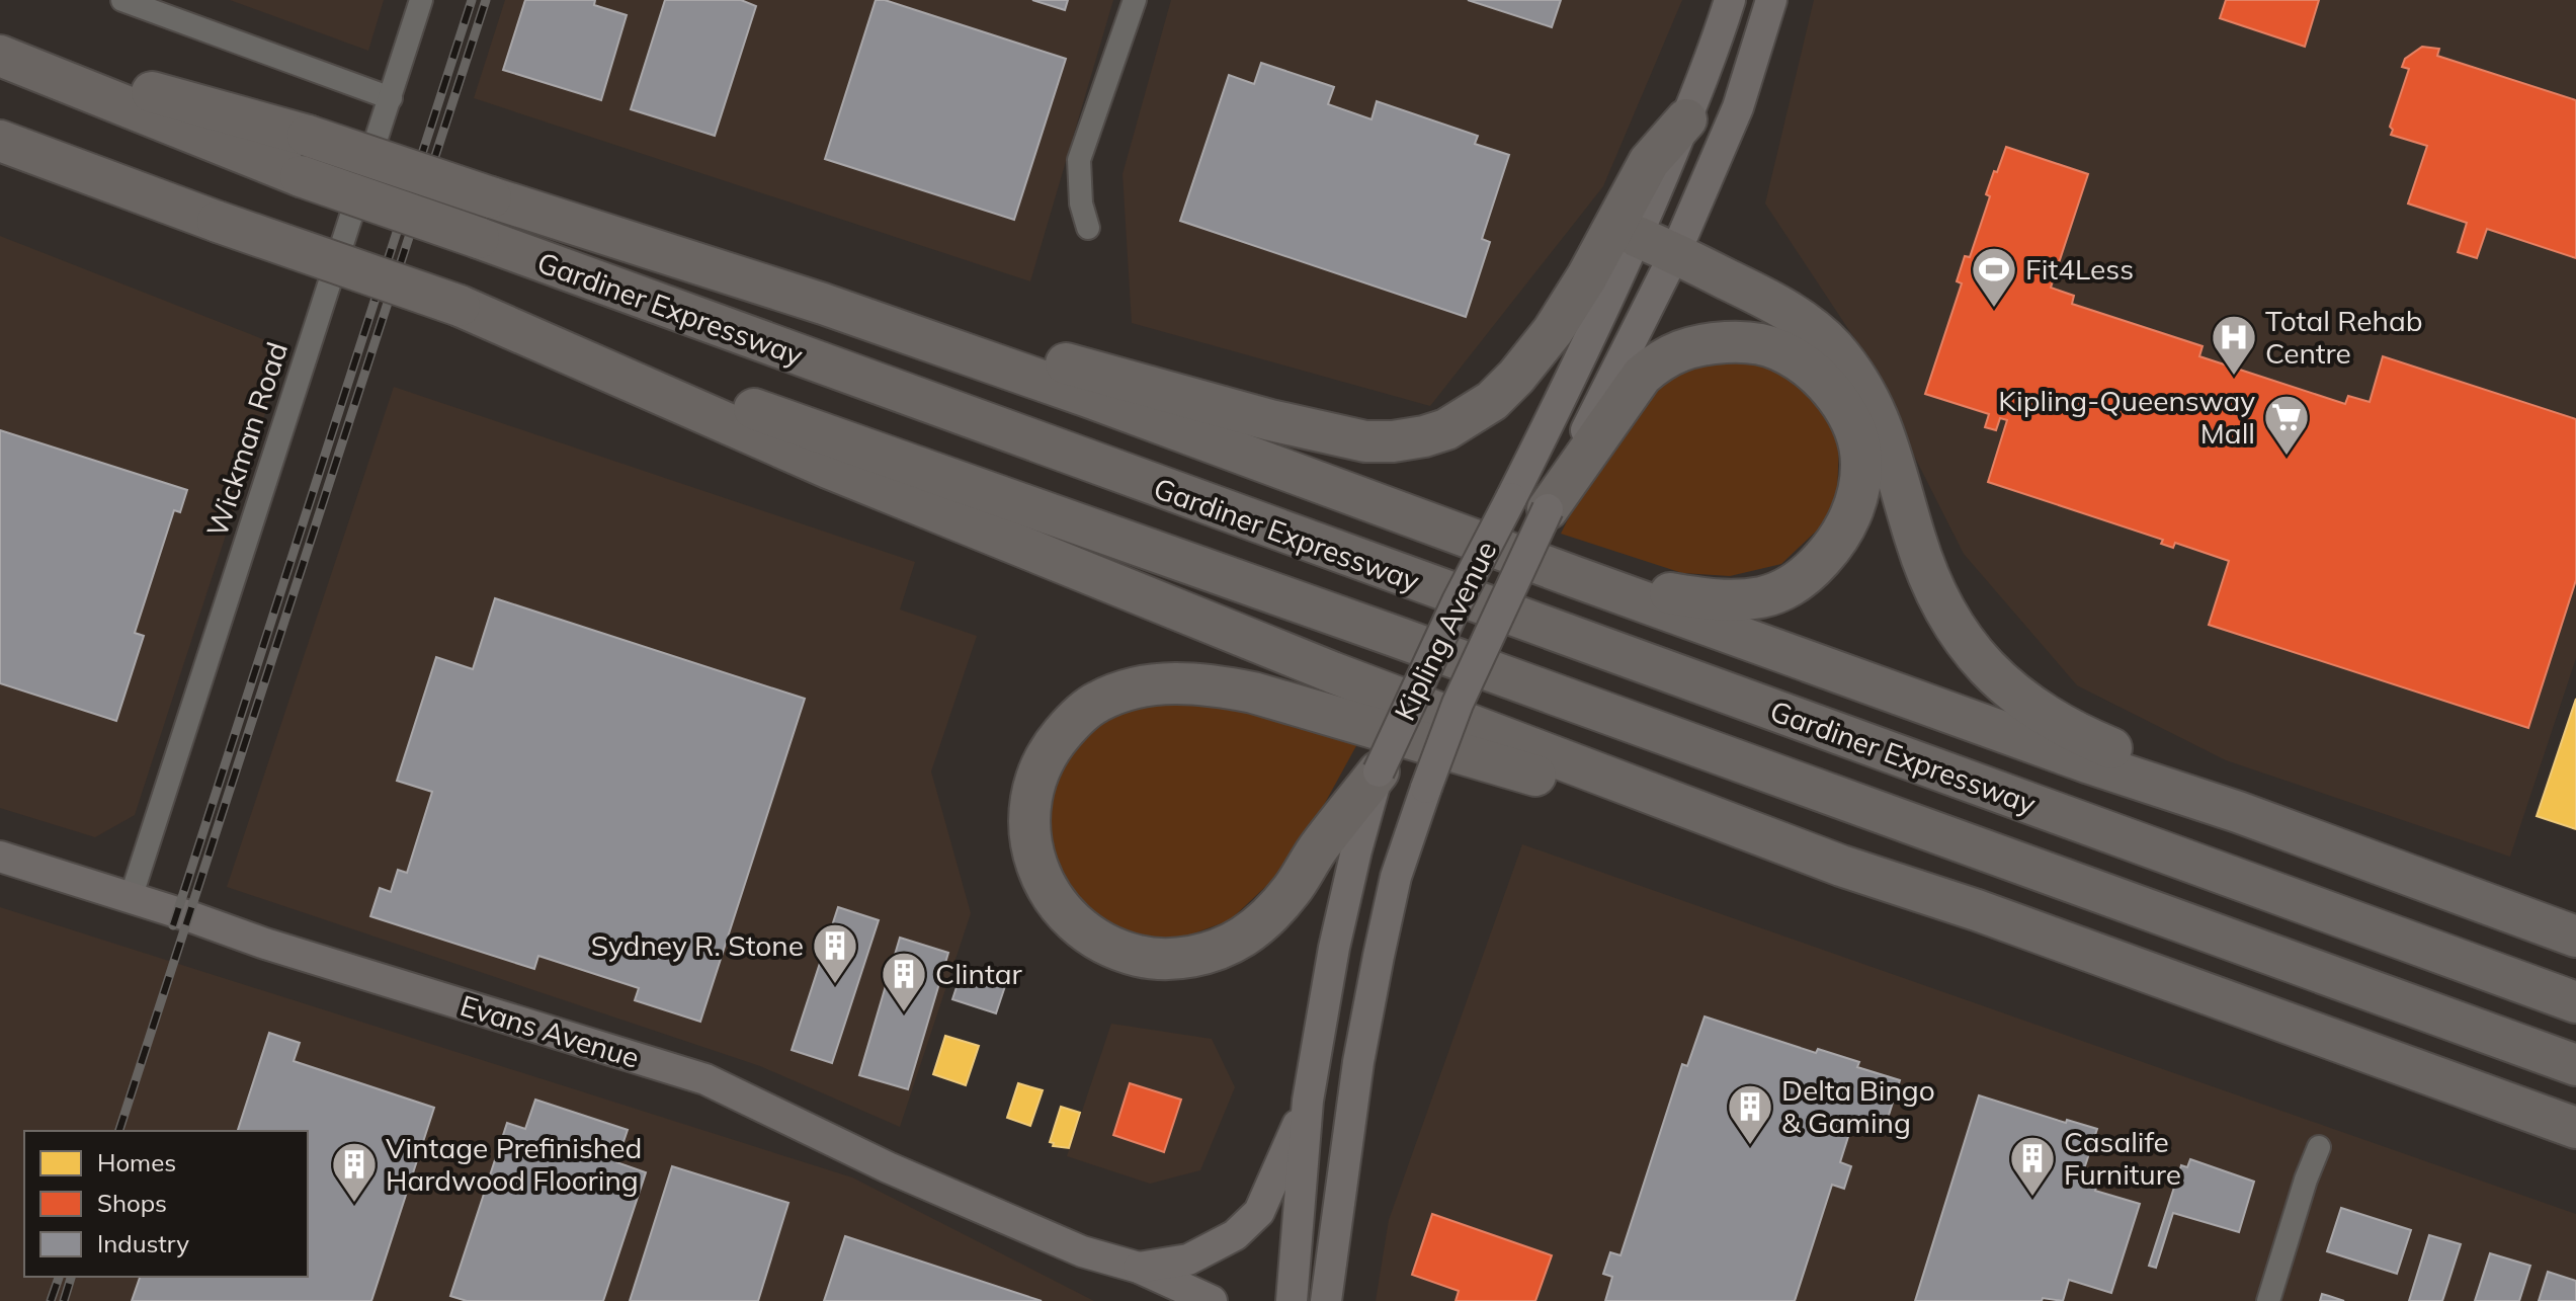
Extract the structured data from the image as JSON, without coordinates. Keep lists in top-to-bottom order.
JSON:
{
  "streets": {
    "highway": ["Gardiner Expressway"],
    "main road": ["Kipling Avenue", "Evans Avenue"],
    "street": ["Wickman Road"]
  },
  "crossings": [
    ["Wickman Road", "Evans Avenue"]
  ],
  "places": {
    "sports": ["Fit4Less"],
    "hospital": ["Total Rehab Centre"],
    "supermarket": ["Kipling-Queensway Mall"],
    "building": [
      "Sydney R. Stone",
      "Clintar",
      "Delta Bingo & Gaming",
      "Casalife Furniture",
      "Vintage Prefinished Hardwood Flooring"
    ]
  },
  "legend": ["Homes", "Shops", "Industry"]
}
